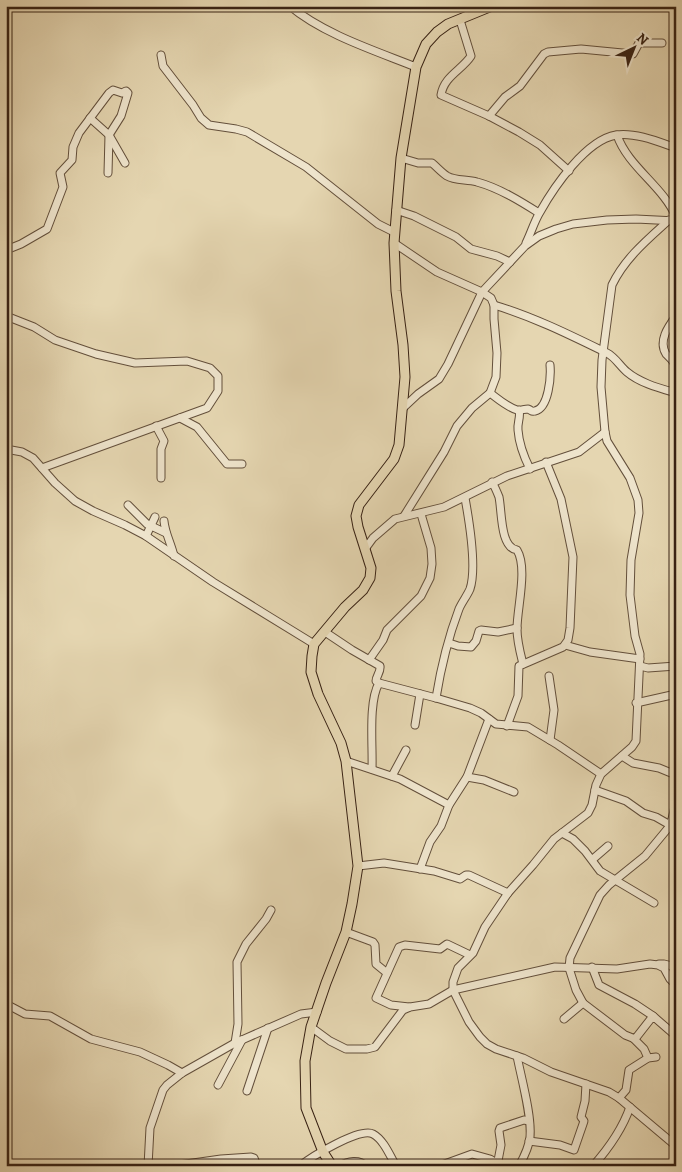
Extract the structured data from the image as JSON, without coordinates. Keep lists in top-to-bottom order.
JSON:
{
  "north": "top right"
}
